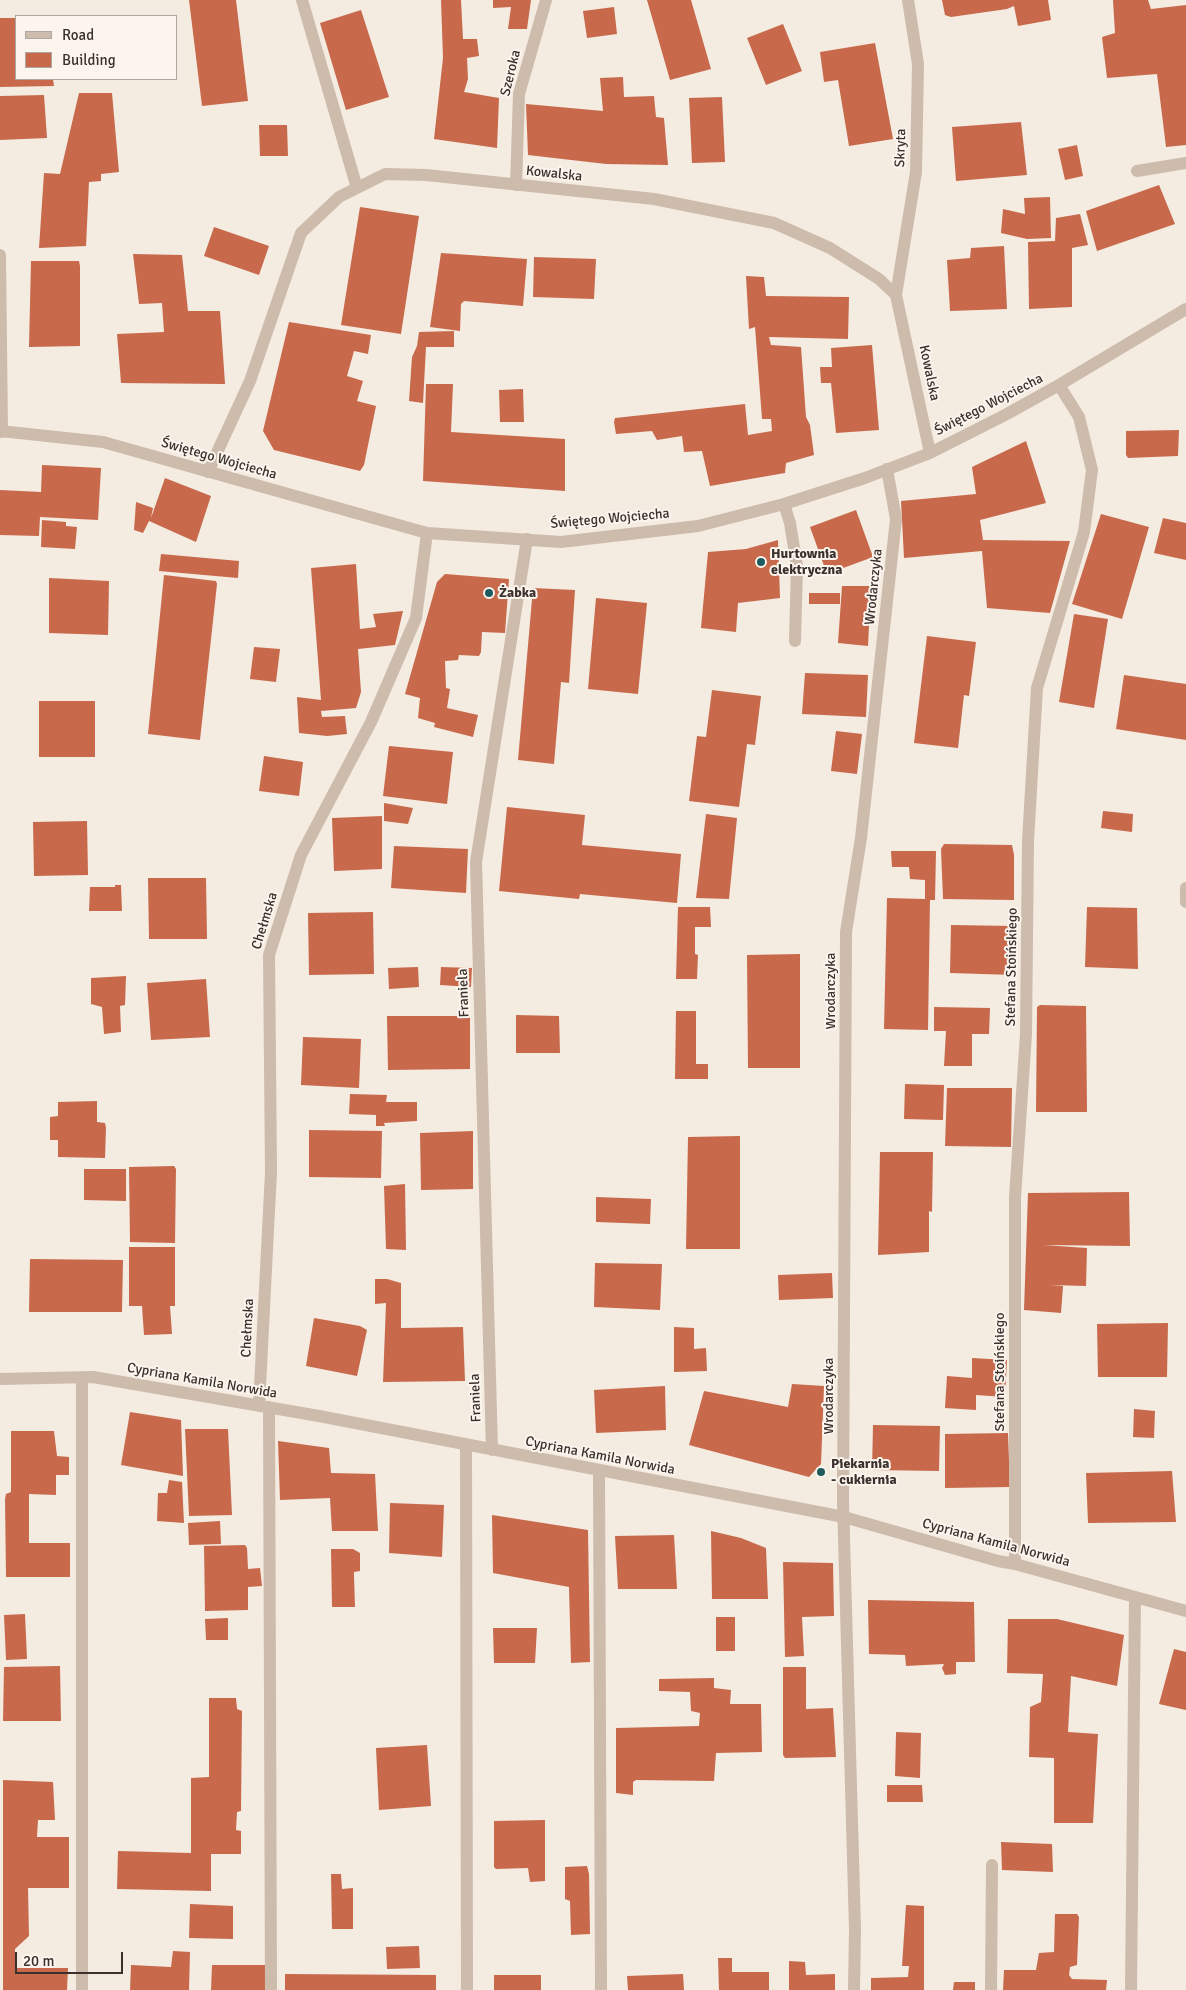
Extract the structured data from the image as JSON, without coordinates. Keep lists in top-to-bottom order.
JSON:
{
  "streets": {
    "street": [
      "Szeroka",
      "Skryta",
      "Kowalska",
      "Świętego Wojciecha",
      "Wrodarczyka",
      "Chełmska",
      "Stefana Stoińskiego",
      "Franiela",
      "Cypriana Kamila Norwida"
    ]
  },
  "crossings": [
    ["Szeroka", "Kowalska"],
    ["Skryta", "Kowalska"],
    ["Kowalska", "Świętego Wojciecha"],
    ["Świętego Wojciecha", "Wrodarczyka"],
    ["Świętego Wojciecha", "Chełmska"],
    ["Świętego Wojciecha", "Stefana Stoińskiego"],
    ["Świętego Wojciecha", "Franiela"],
    ["Wrodarczyka", "Cypriana Kamila Norwida"],
    ["Chełmska", "Cypriana Kamila Norwida"],
    ["Stefana Stoińskiego", "Cypriana Kamila Norwida"],
    ["Franiela", "Cypriana Kamila Norwida"]
  ],
  "places": ["Hurtownia elektryczna", "Żabka", "Piekarnia - cukiernia"],
  "legend": ["Road", "Building"],
  "scale_bar": "20 m"
}
